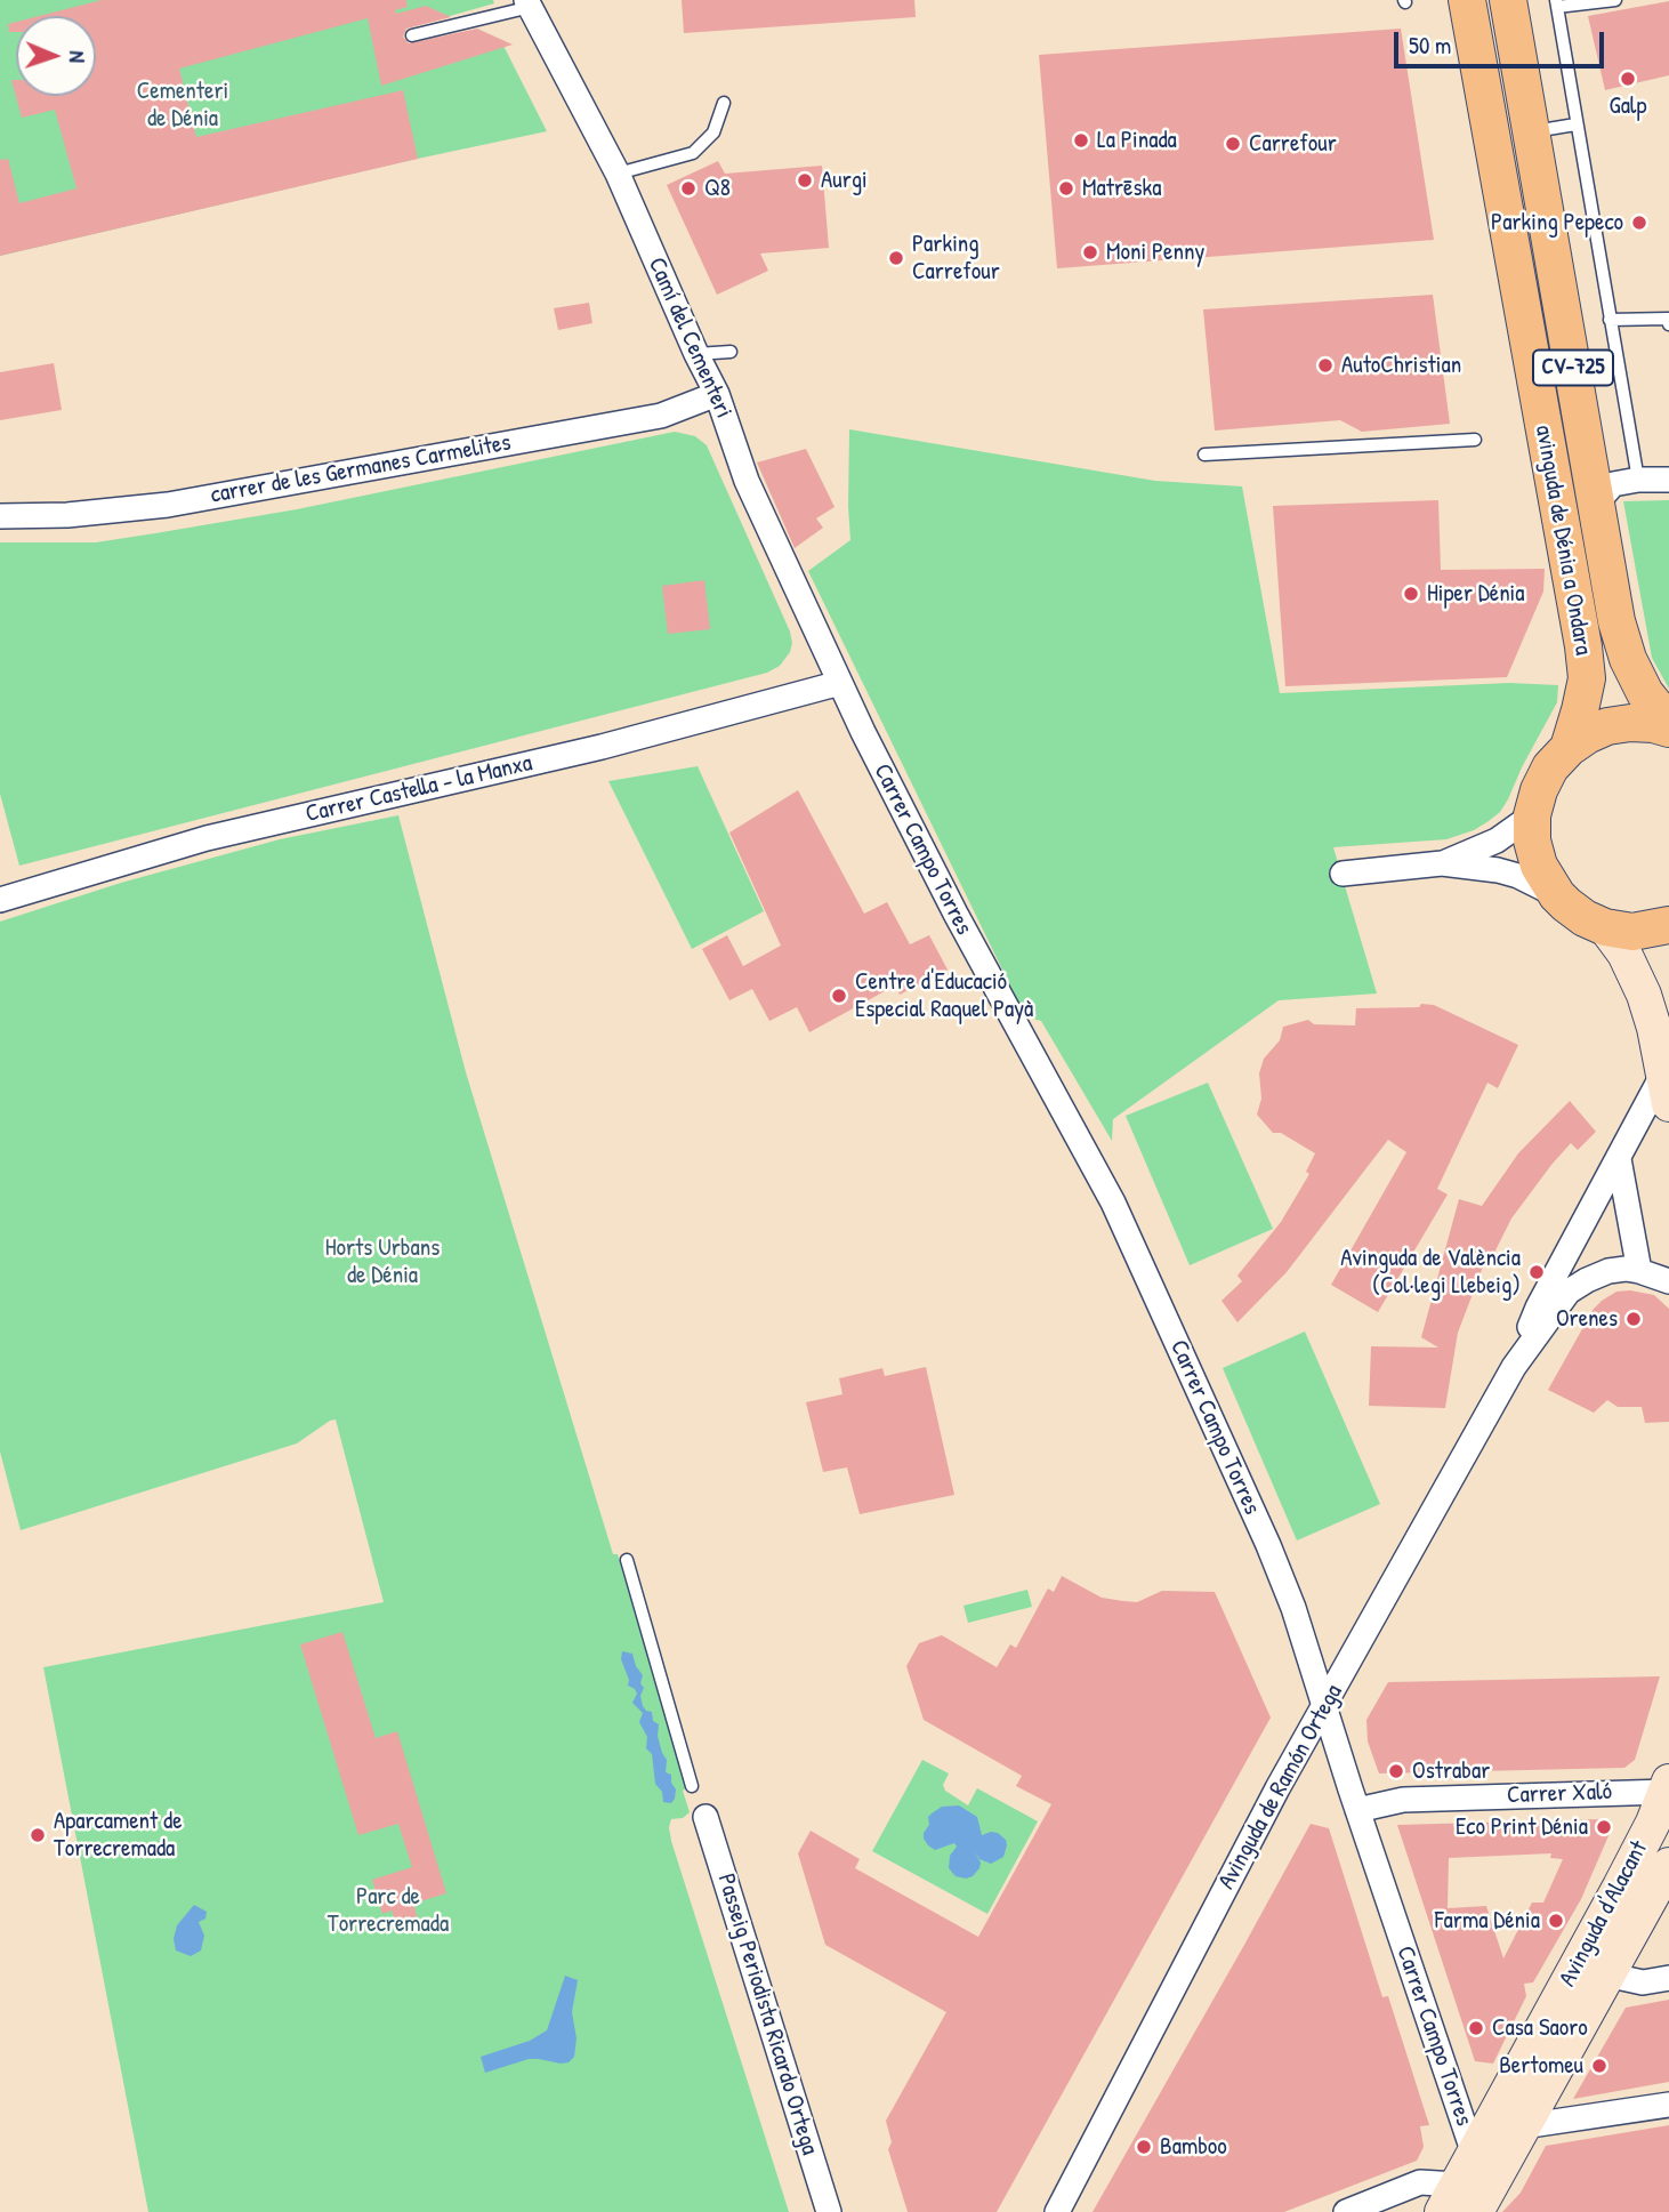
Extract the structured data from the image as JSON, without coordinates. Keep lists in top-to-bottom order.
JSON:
{
  "streets": {
    "main road": ["CV-725", "avinguda de Dénia a Ondara", "Avinguda d'Alacant"],
    "street": [
      "Camí del Cementeri",
      "carrer de les Germanes Carmelites",
      "Carrer Castella - la Manxa",
      "Carrer Campo Torres",
      "Avinguda de Ramón Ortega",
      "Carrer Xaló",
      "Passeig Periodista Ricardo Ortega"
    ]
  },
  "crossings": [
    ["Camí del Cementeri", "carrer de les Germanes Carmelites"],
    ["Camí del Cementeri", "Carrer Castella - la Manxa"],
    ["Camí del Cementeri", "Carrer Campo Torres"],
    ["CV-725", "avinguda de Dénia a Ondara"],
    ["Carrer Castella - la Manxa", "Carrer Campo Torres"],
    ["Carrer Campo Torres", "Avinguda de Ramón Ortega"],
    ["Carrer Campo Torres", "Carrer Xaló"],
    ["Carrer Campo Torres", "Avinguda d'Alacant"],
    ["Carrer Xaló", "Avinguda d'Alacant"]
  ],
  "parks": ["Cementeri de Dénia", "Horts Urbans de Dénia", "Parc de Torrecremada"],
  "places": [
    "Galp",
    "La Pinada",
    "Carrefour",
    "Aurgi",
    "Q8",
    "Matrēska",
    "Parking Pepeco",
    "Moni Penny",
    "Parking Carrefour",
    "AutoChristian",
    "Hiper Dénia",
    "Centre d'Educació Especial Raquel Payà",
    "Avinguda de València (Col·legi Llebeig)",
    "Orenes",
    "Ostrabar",
    "Eco Print Dénia",
    "Aparcament de Torrecremada",
    "Farma Dénia",
    "Casa Saoro",
    "Bertomeu",
    "Bamboo"
  ],
  "scale_bar": "50 m",
  "north": "right"
}
